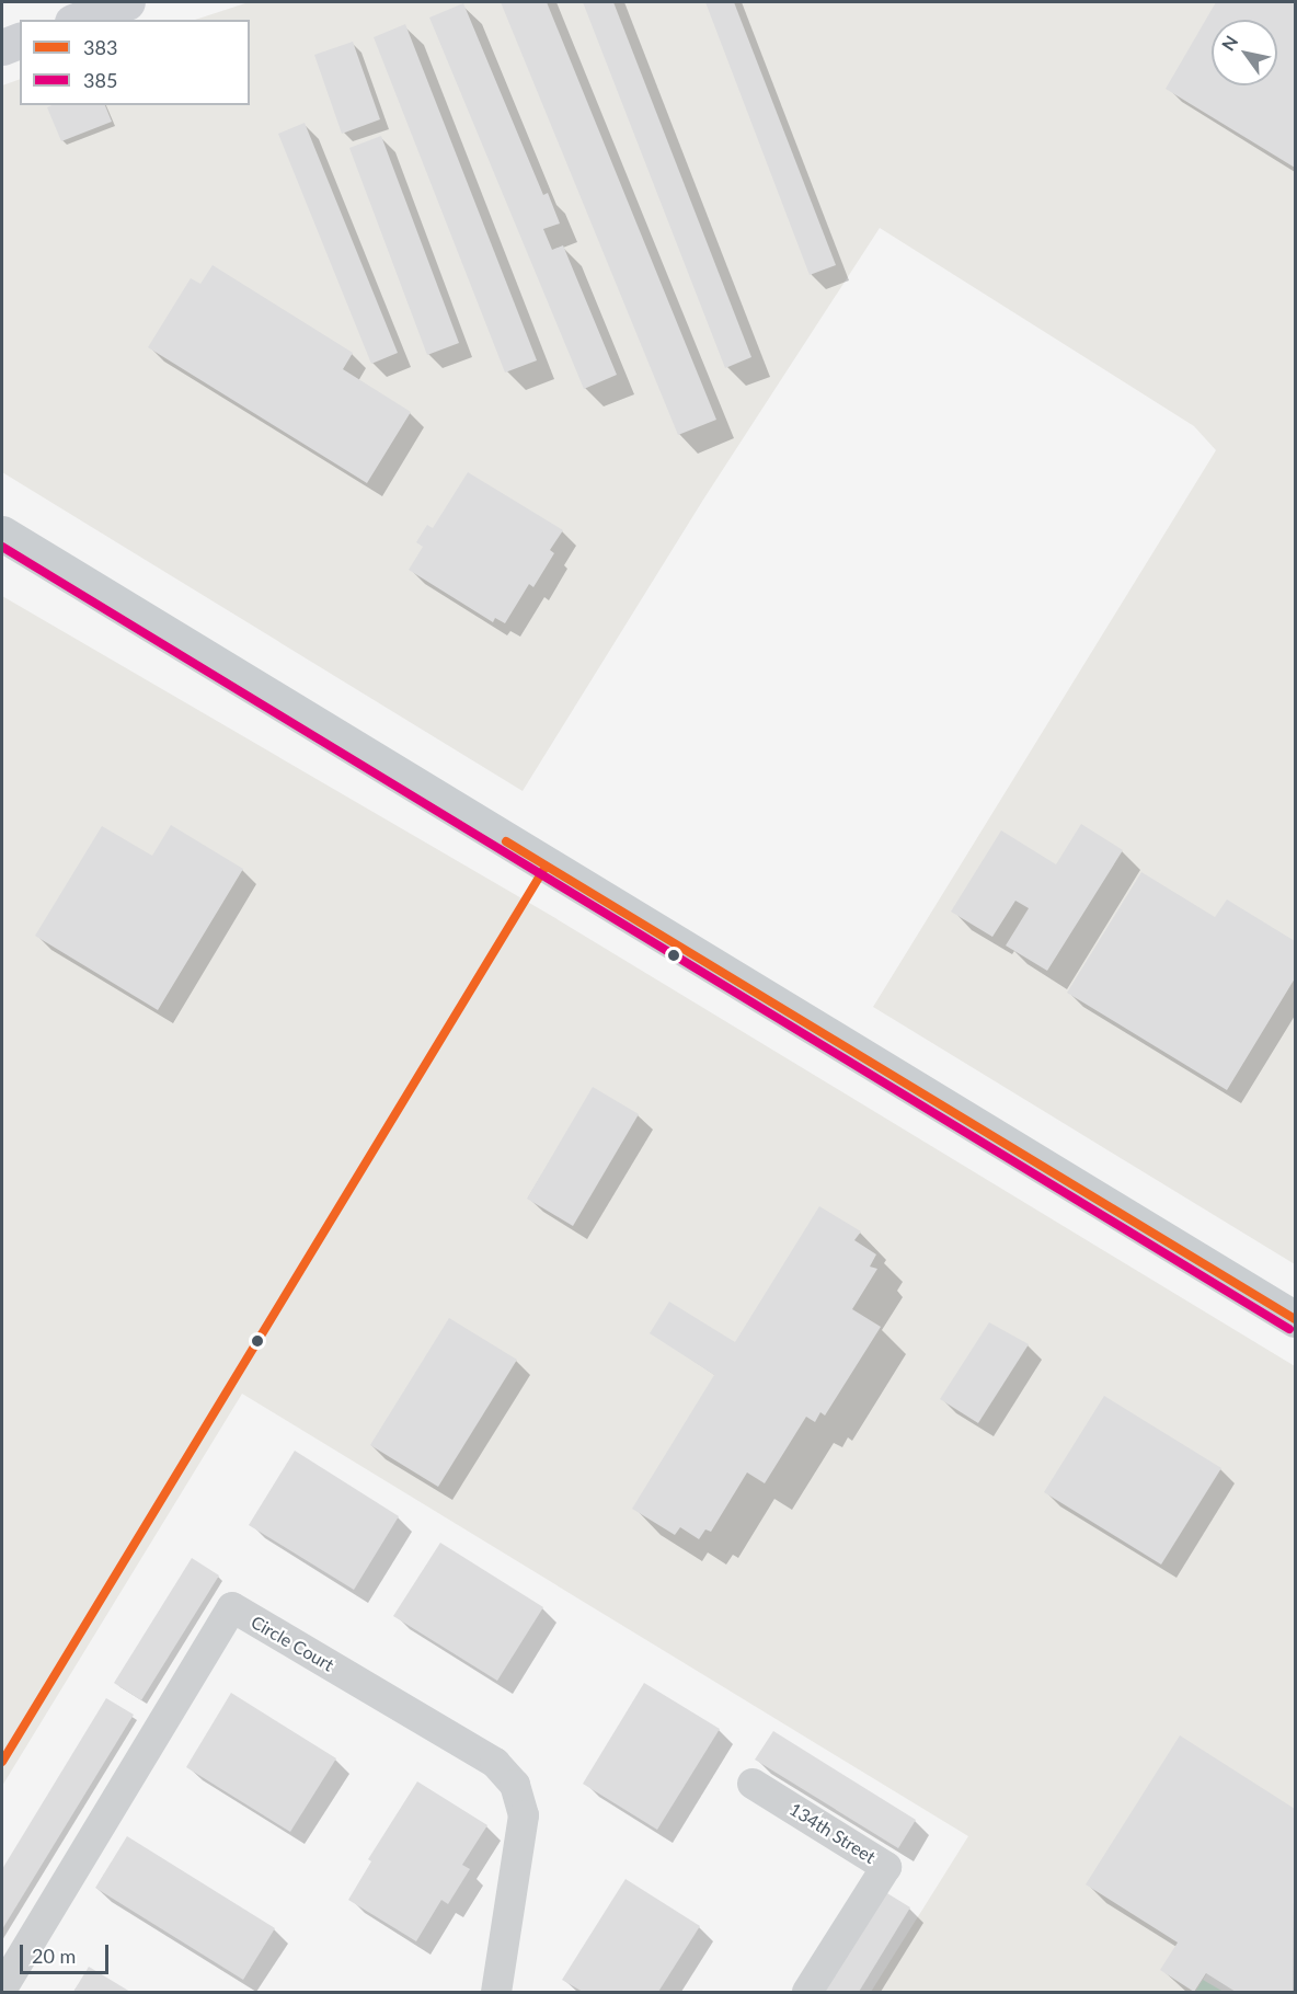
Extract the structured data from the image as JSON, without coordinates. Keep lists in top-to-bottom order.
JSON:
{
  "streets": {
    "street": ["Circle Court", "134th Street"]
  },
  "lines": ["transit line 385", "transit line 383"],
  "legend": ["383", "385"],
  "scale_bar": "20 m",
  "north": "top left"
}
